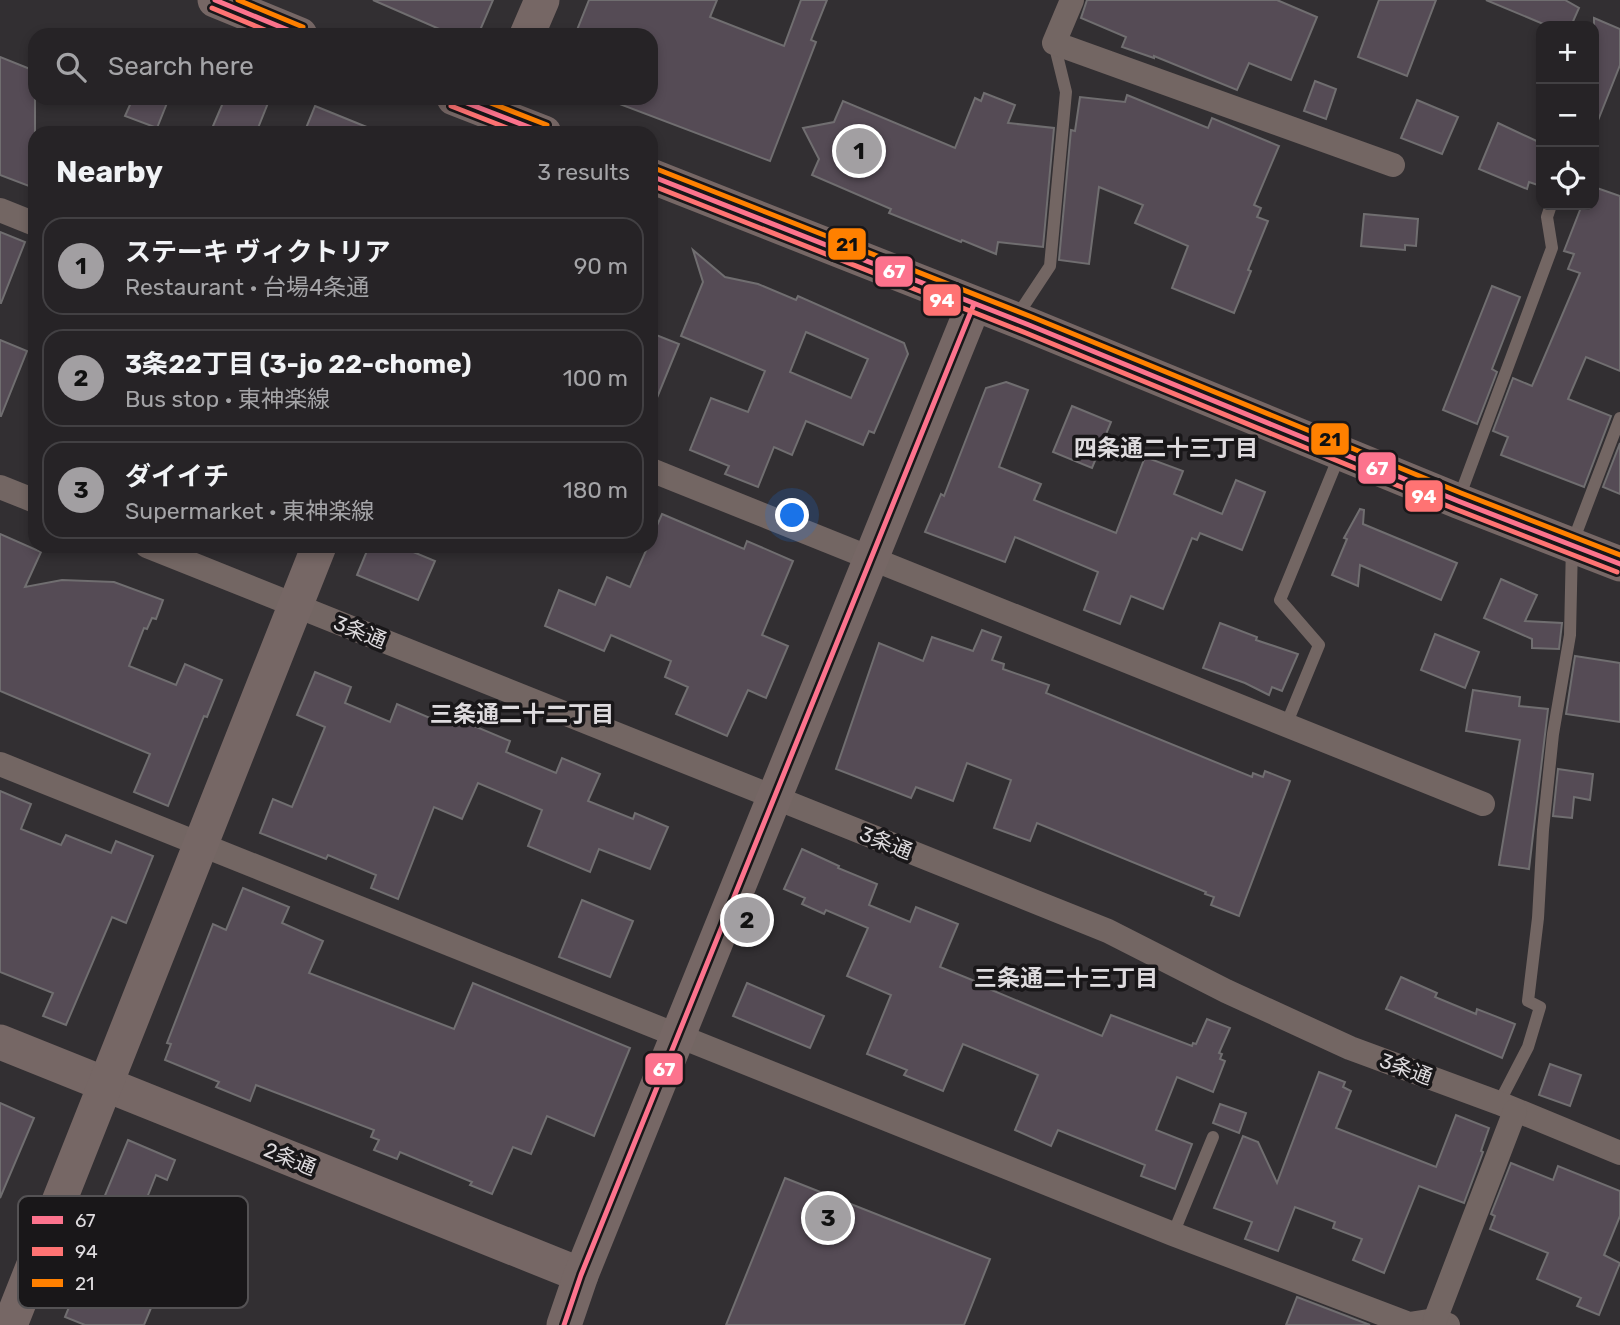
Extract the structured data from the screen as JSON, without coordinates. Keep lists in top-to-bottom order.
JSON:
{
  "streets": {
    "street": ["3条通", "2条通"]
  },
  "districts": ["四条通二十三丁目", "三条通二十二丁目", "三条通二十三丁目"],
  "lines": ["transit line 67", "transit line 21", "transit line 94"],
  "legend": ["67", "94", "21"],
  "page": {
    "map_buttons": ["+", "−"],
    "search": "Search here",
    "pins": ["1", "2", "3"],
    "heading": ["Nearby", "3 results"],
    "list": [
      {
        "mark": "1",
        "name": "ステーキ ヴィクトリア",
        "note": "Restaurant · 台場4条通",
        "value": "90 m"
      },
      {
        "mark": "2",
        "name": "3条22丁目 (3-jo 22-chome)",
        "note": "Bus stop · 東神楽線",
        "value": "100 m"
      },
      {
        "mark": "3",
        "name": "ダイイチ",
        "note": "Supermarket · 東神楽線",
        "value": "180 m"
      }
    ]
  }
}
